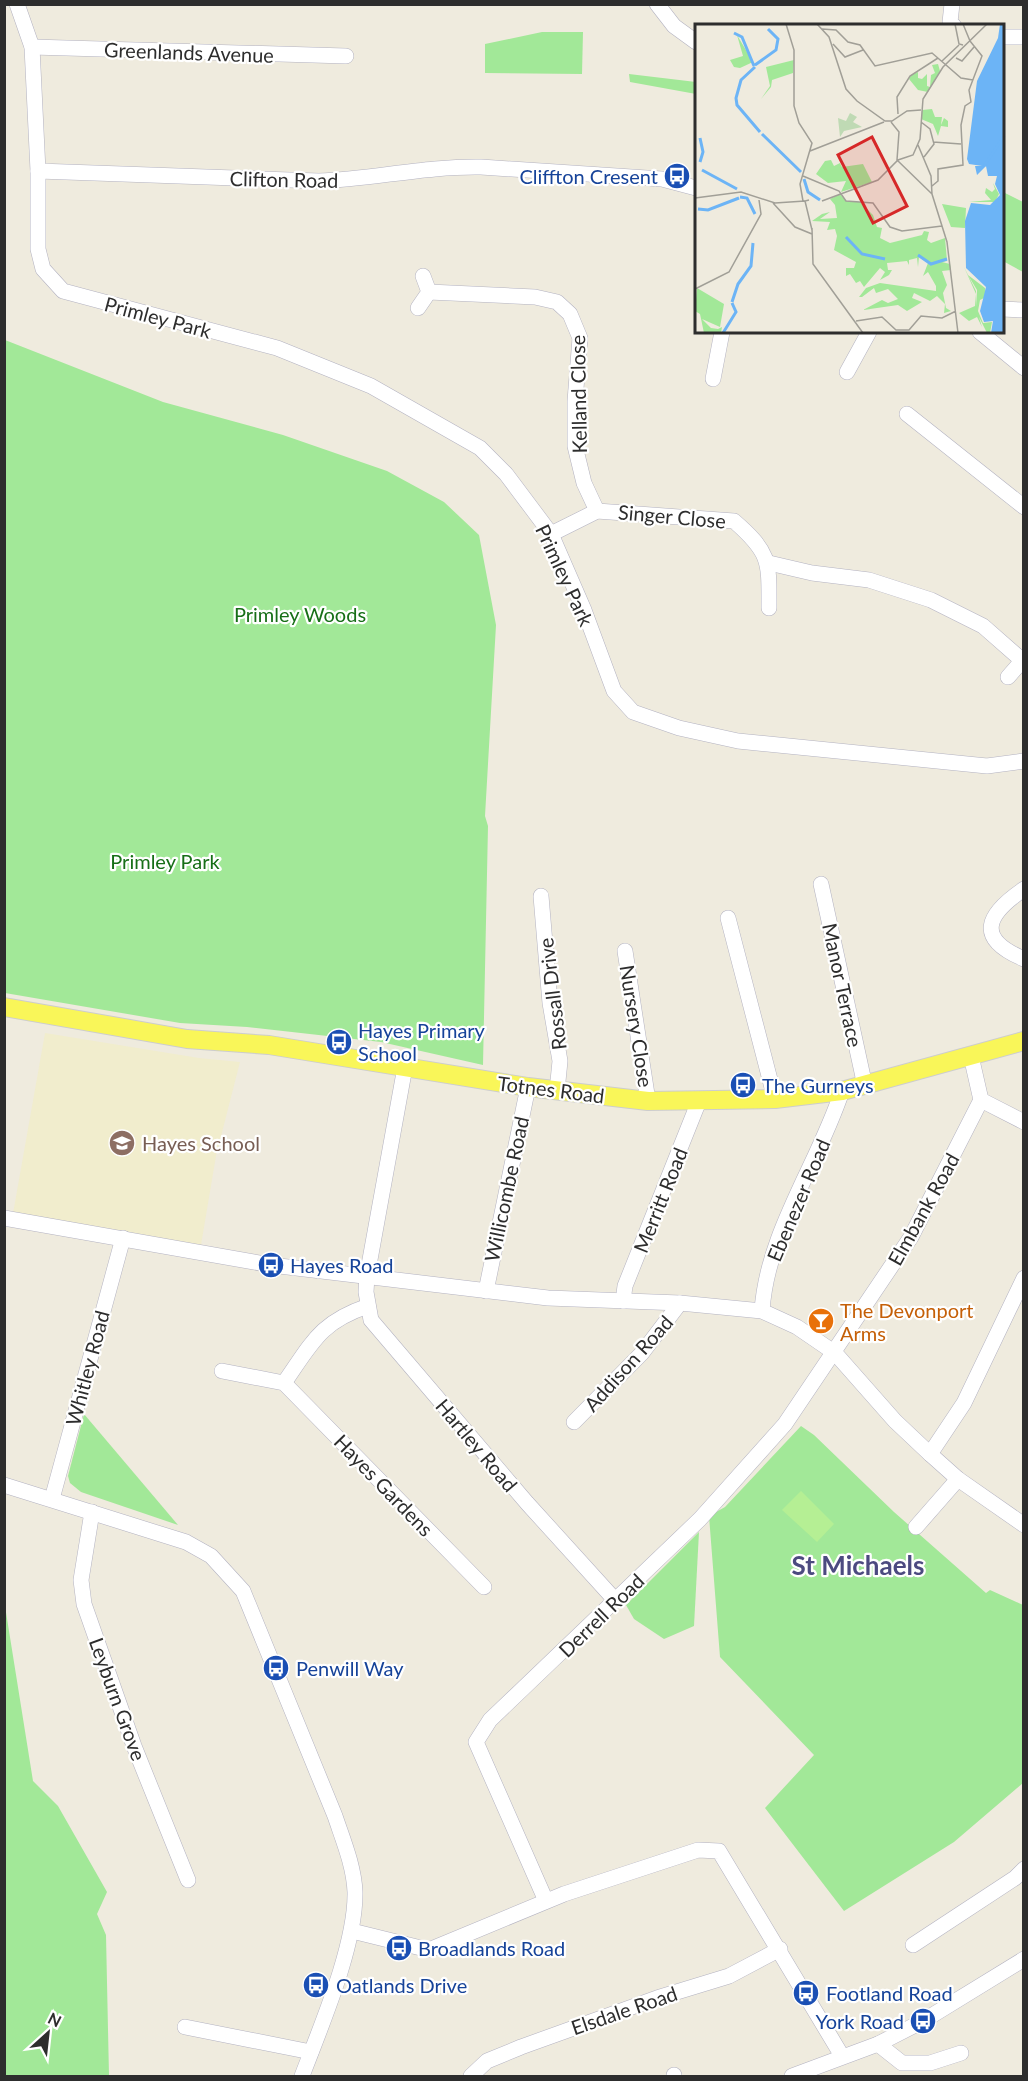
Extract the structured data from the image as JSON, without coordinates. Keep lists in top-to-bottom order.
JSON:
{
  "streets": {
    "main road": ["Totnes Road"],
    "street": [
      "Greenlands Avenue",
      "Clifton Road",
      "Primley Park",
      "Kelland Close",
      "Singer Close",
      "Manor Terrace",
      "Rossall Drive",
      "Nursery Close",
      "Willicombe Road",
      "Merritt Road",
      "Ebenezer Road",
      "Elmbank Road",
      "Addison Road",
      "Whitley Road",
      "Hartley Road",
      "Hayes Gardens",
      "Derrell Road",
      "Leyburn Grove",
      "Elsdale Road"
    ]
  },
  "crossings": [
    ["Clifton Road", "Primley Park"],
    ["Primley Park", "Singer Close"],
    ["Kelland Close", "Singer Close"],
    ["Manor Terrace", "Totnes Road"],
    ["Rossall Drive", "Totnes Road"],
    ["Nursery Close", "Totnes Road"],
    ["Totnes Road", "Willicombe Road"],
    ["Totnes Road", "Merritt Road"],
    ["Totnes Road", "Ebenezer Road"],
    ["Totnes Road", "Hartley Road"],
    ["Elmbank Road", "Derrell Road"],
    ["Hartley Road", "Derrell Road"]
  ],
  "districts": ["St Michaels"],
  "parks": ["Primley Woods", "Primley Park"],
  "places": {
    "bus stop": [
      "Cliffton Cresent",
      "Hayes Primary School",
      "The Gurneys",
      "Hayes Road",
      "Penwill Way",
      "Broadlands Road",
      "Oatlands Drive",
      "Footland Road",
      "York Road"
    ],
    "school or university": ["Hayes School"],
    "bar": ["The Devonport Arms"]
  },
  "north": "top right"
}
